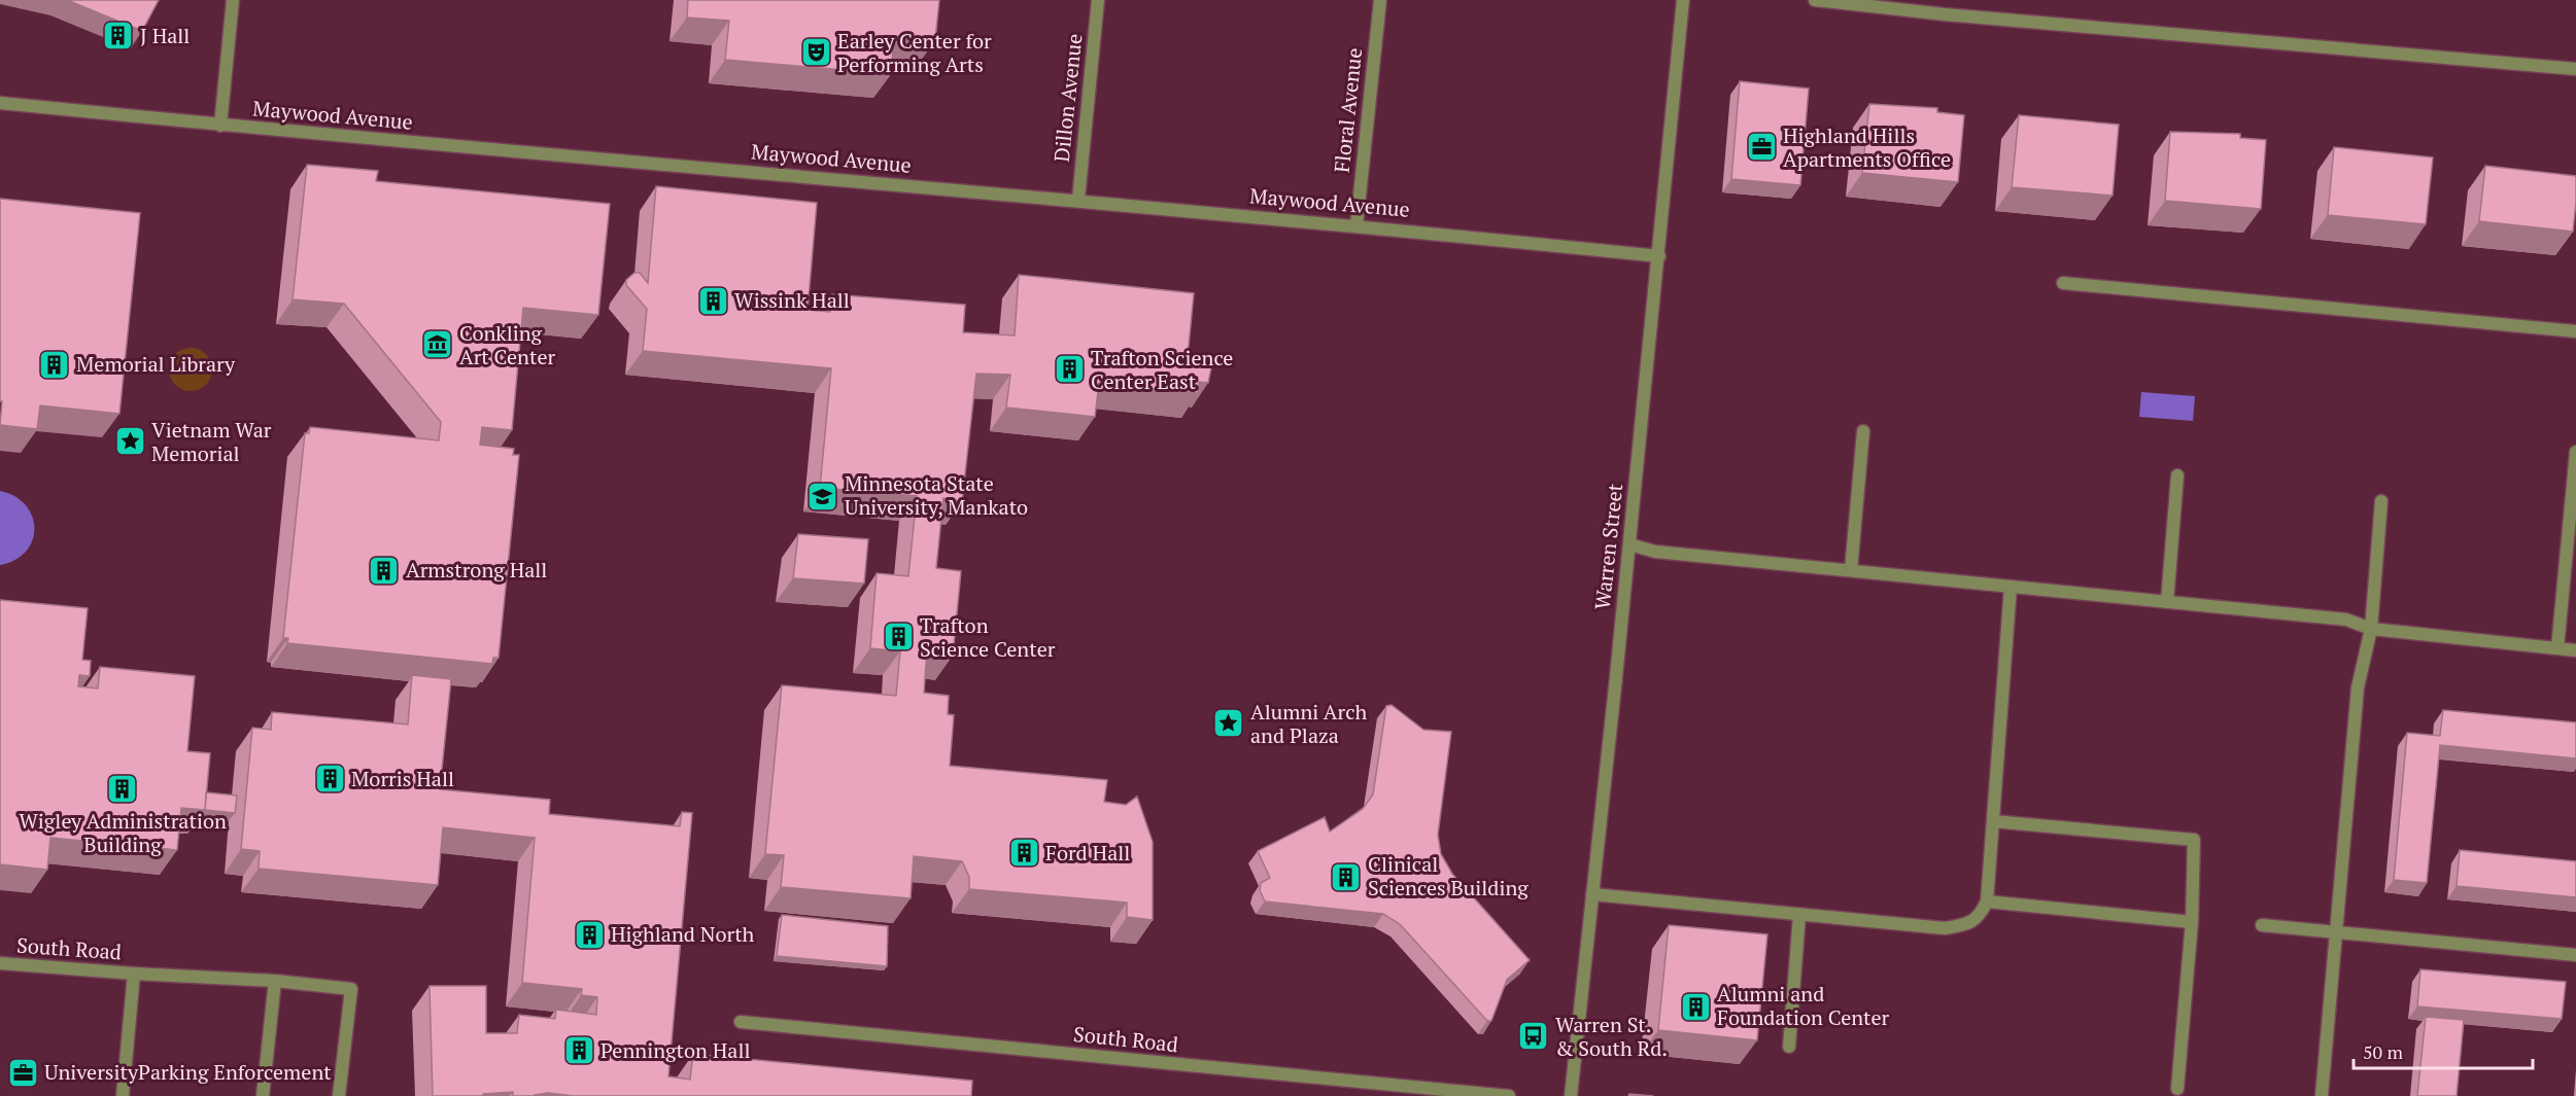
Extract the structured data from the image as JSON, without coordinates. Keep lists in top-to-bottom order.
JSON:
{
  "streets": {
    "street": [
      "Dillon Avenue",
      "Floral Avenue",
      "Maywood Avenue",
      "Warren Street",
      "South Road"
    ]
  },
  "crossings": [
    ["Dillon Avenue", "Maywood Avenue"],
    ["Floral Avenue", "Maywood Avenue"],
    ["Maywood Avenue", "Warren Street"]
  ],
  "places": {
    "building": [
      "J Hall",
      "Wissink Hall",
      "Memorial Library",
      "Trafton Science Center East",
      "Armstrong Hall",
      "Trafton Science Center",
      "Morris Hall",
      "Wigley Administration Building",
      "Ford Hall",
      "Clinical Sciences Building",
      "Highland North",
      "Alumni and Foundation Center",
      "Pennington Hall"
    ],
    "theatre": ["Earley Center for Performing Arts"],
    "office": ["Highland Hills Apartments Office", "UniversityParking Enforcement"],
    "museum": ["Conkling Art Center"],
    "place": ["Vietnam War Memorial", "Alumni Arch and Plaza"],
    "school or university": ["Minnesota State University, Mankato"],
    "bus stop": ["Warren St. & South Rd."]
  },
  "scale_bar": "50 m"
}
